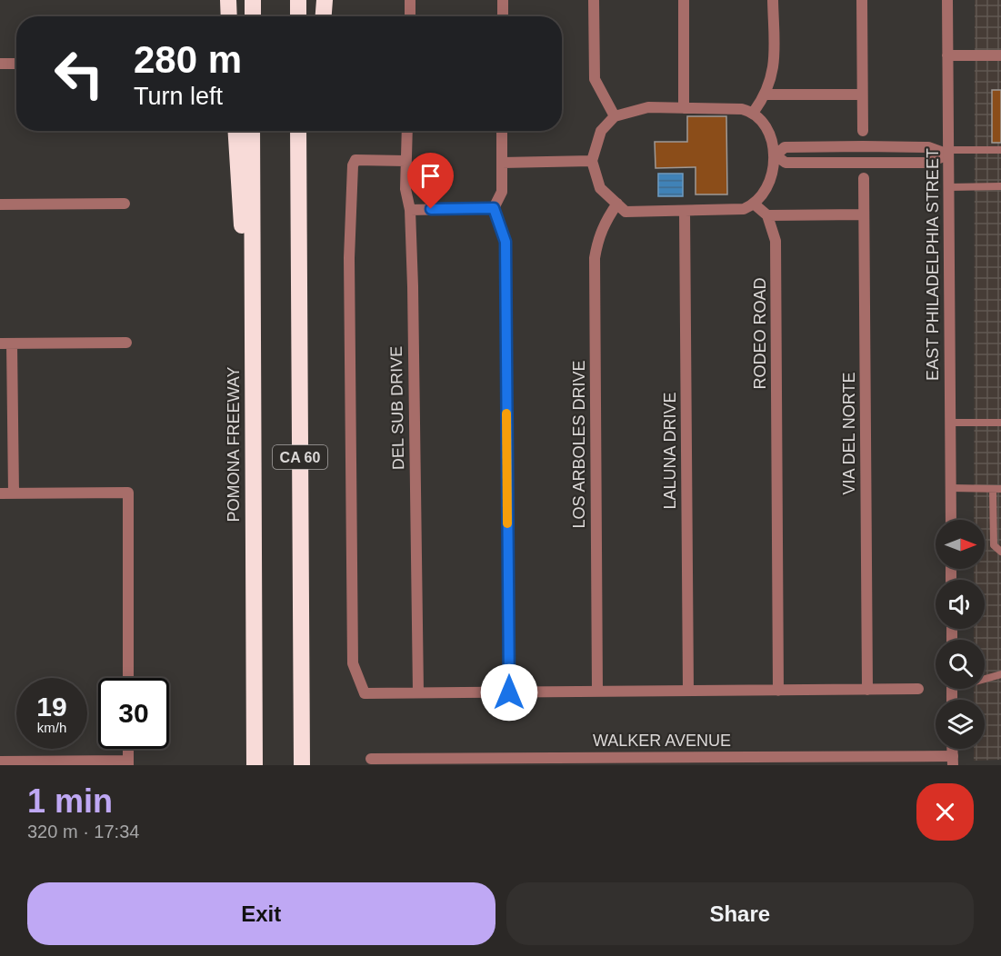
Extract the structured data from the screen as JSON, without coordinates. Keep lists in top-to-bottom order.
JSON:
{
  "streets": {
    "highway": ["POMONA FREEWAY", "CA 60"],
    "street": [
      "EAST PHILADELPHIA STREET",
      "RODEO ROAD",
      "DEL SUB DRIVE",
      "VIA DEL NORTE",
      "LOS ARBOLES DRIVE",
      "LALUNA DRIVE",
      "WALKER AVENUE"
    ]
  },
  "crossings": [
    ["LOS ARBOLES DRIVE", "LALUNA DRIVE"]
  ],
  "north": "right",
  "page": {
    "turn": ["280 m", "Turn left"],
    "speed": "19 km/h",
    "limit": "30",
    "heading": ["1 min", "320 m · 17:34"],
    "buttons": ["Exit", "Share"]
  }
}
